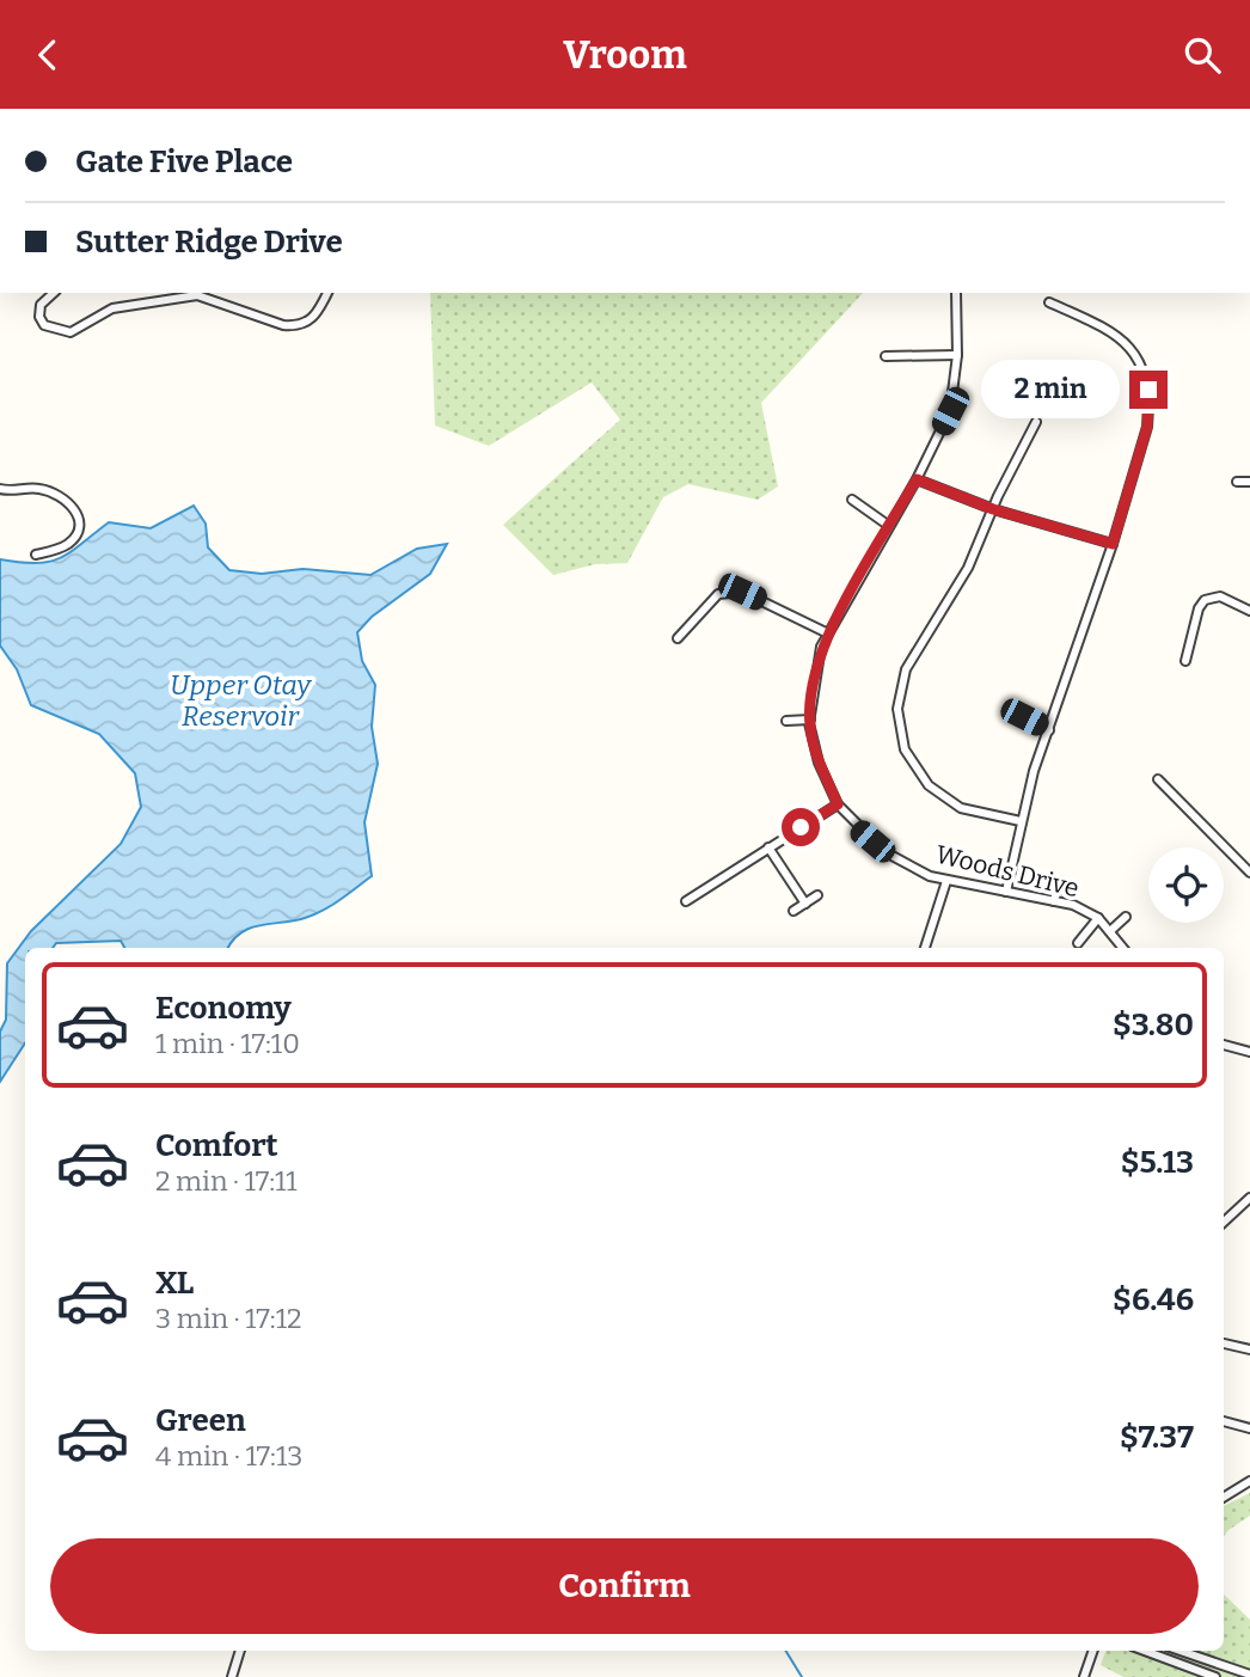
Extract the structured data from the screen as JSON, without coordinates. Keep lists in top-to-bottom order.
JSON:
{
  "streets": {
    "street": ["Woods Drive"]
  },
  "water": ["Upper Otay Reservoir"],
  "page": {
    "header": "Vroom",
    "banner": ["Gate Five Place", "Sutter Ridge Drive"],
    "bubble": "2 min",
    "list": [
      {
        "name": "Economy",
        "note": "1 min · 17:10",
        "value": "$3.80"
      },
      {
        "name": "Comfort",
        "note": "2 min · 17:11",
        "value": "$5.13"
      },
      {
        "name": "XL",
        "note": "3 min · 17:12",
        "value": "$6.46"
      },
      {
        "name": "Green",
        "note": "4 min · 17:13",
        "value": "$7.37"
      }
    ],
    "buttons": "Confirm"
  }
}
